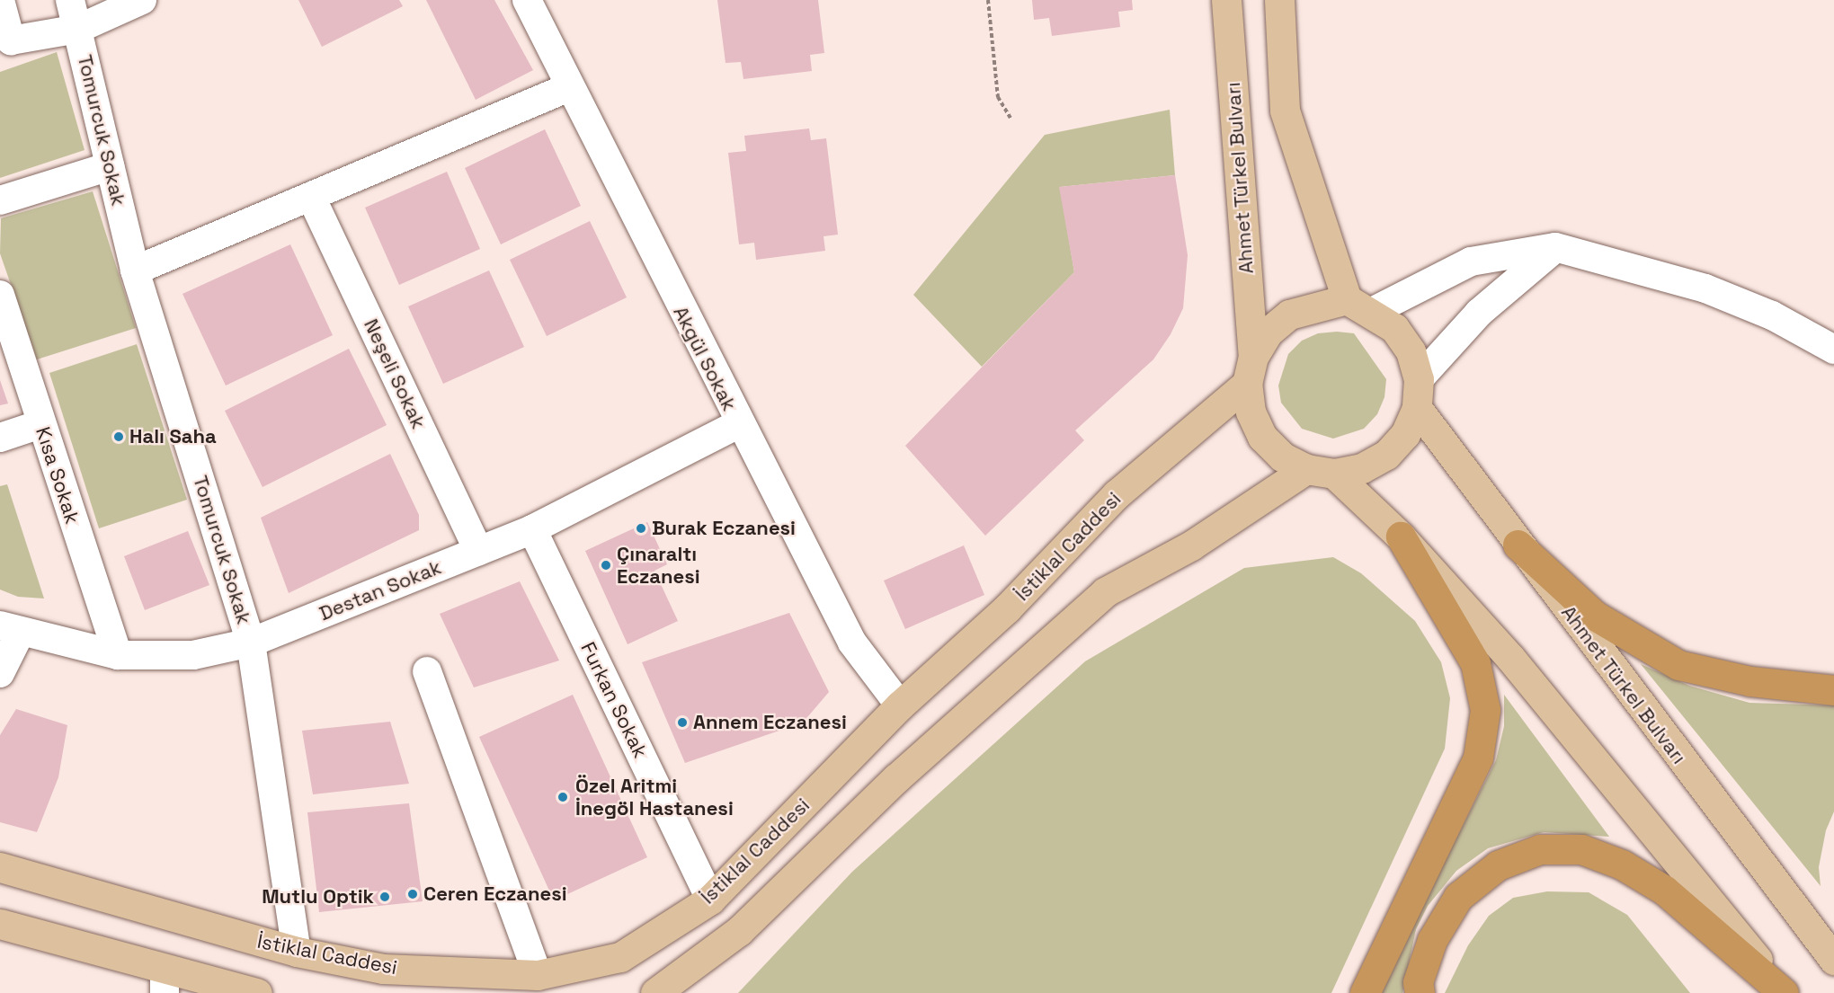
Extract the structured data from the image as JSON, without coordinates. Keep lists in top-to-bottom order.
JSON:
{
  "streets": {
    "main road": ["Ahmet Türkel Bulvarı", "İstiklal Caddesi"],
    "street": [
      "Tomurcuk Sokak",
      "Akgül Sokak",
      "Neşeli Sokak",
      "Kısa Sokak",
      "Destan Sokak",
      "Furkan Sokak"
    ]
  },
  "crossings": [
    ["Tomurcuk Sokak", "İstiklal Caddesi"],
    ["Tomurcuk Sokak", "Destan Sokak"],
    ["Ahmet Türkel Bulvarı", "İstiklal Caddesi"],
    ["Akgül Sokak", "İstiklal Caddesi"],
    ["Akgül Sokak", "Destan Sokak"],
    ["Neşeli Sokak", "Destan Sokak"],
    ["Kısa Sokak", "Destan Sokak"],
    ["İstiklal Caddesi", "Furkan Sokak"],
    ["Destan Sokak", "Furkan Sokak"]
  ],
  "places": [
    "Halı Saha",
    "Burak Eczanesi",
    "Çınaraltı Eczanesi",
    "Annem Eczanesi",
    "Özel Aritmi İnegöl Hastanesi",
    "Ceren Eczanesi",
    "Mutlu Optik"
  ]
}
